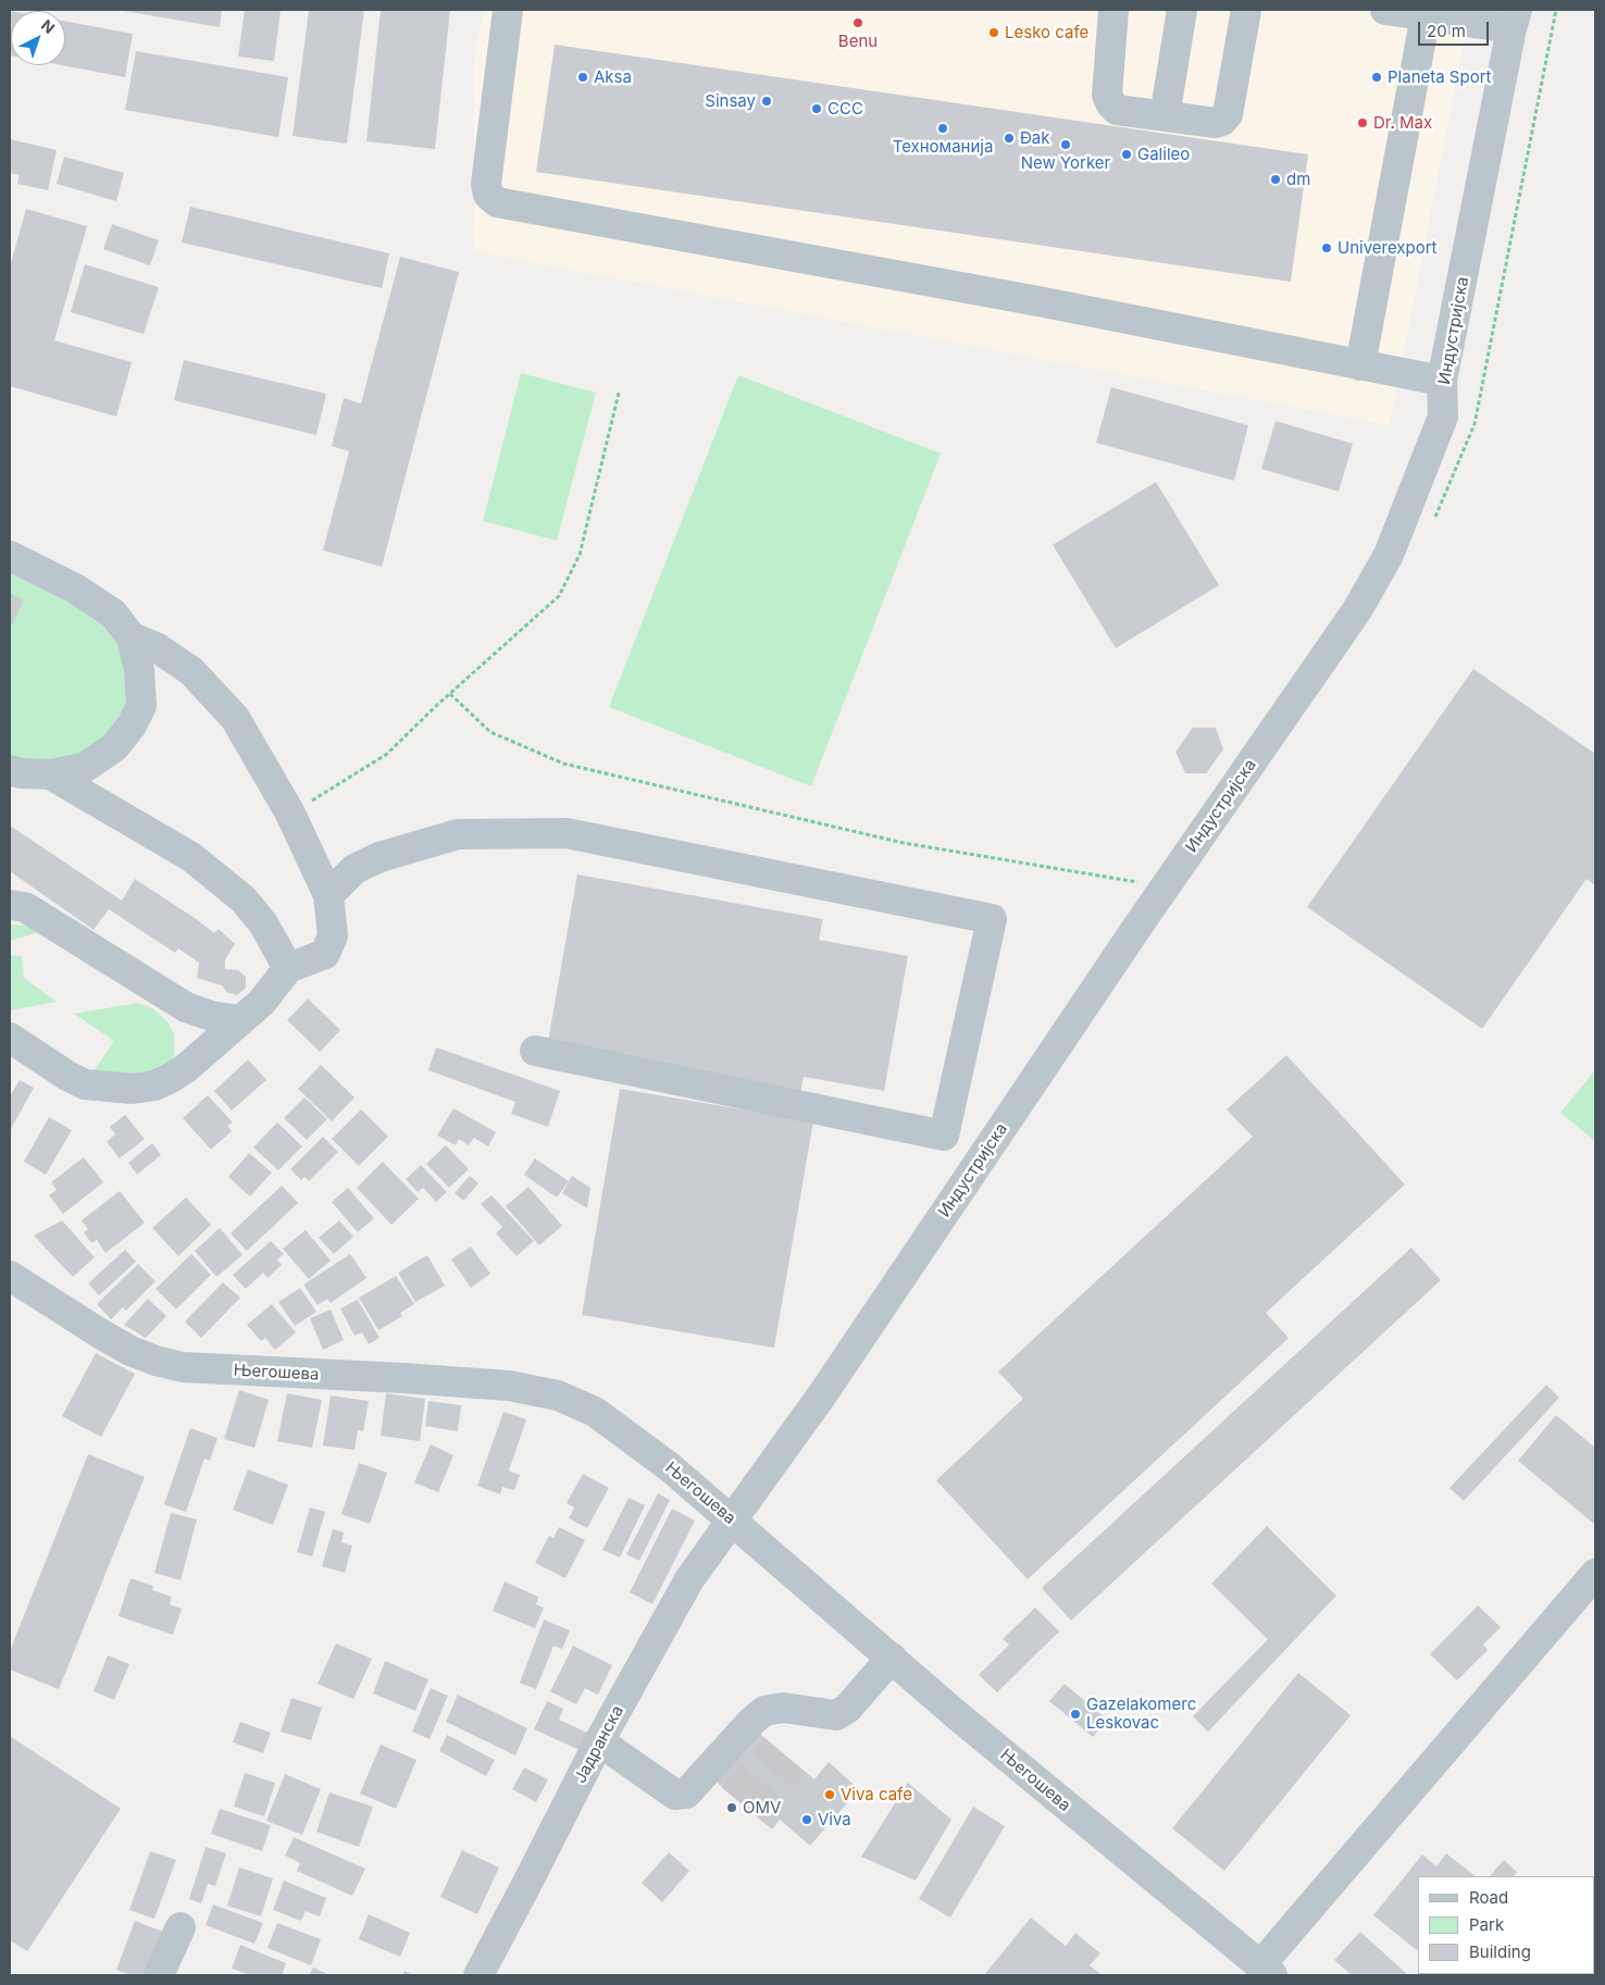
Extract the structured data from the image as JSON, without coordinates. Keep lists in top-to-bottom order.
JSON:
{
  "streets": {
    "street": ["Индустријска", "Његошева", "Јадранска"]
  },
  "crossings": [
    ["Индустријска", "Његошева"],
    ["Индустријска", "Јадранска"],
    ["Његошева", "Јадранска"]
  ],
  "places": [
    "Benu",
    "Lesko cafe",
    "Aksa",
    "Planeta Sport",
    "Sinsay",
    "CCC",
    "Dr. Max",
    "Техноманија",
    "Đak",
    "New Yorker",
    "Galileo",
    "dm",
    "Univerexport",
    "Gazelakomerc Leskovac",
    "Viva cafe",
    "OMV",
    "Viva"
  ],
  "legend": ["Road", "Park", "Building"],
  "scale_bar": "20 m",
  "north": "top right"
}
